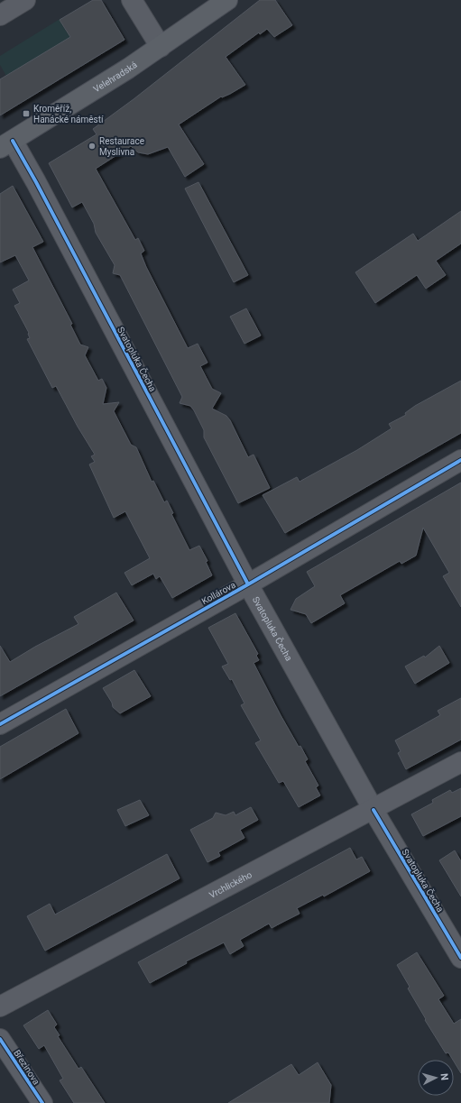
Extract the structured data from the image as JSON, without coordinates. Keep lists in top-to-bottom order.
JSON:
{
  "streets": {
    "main road": ["Velehradská"],
    "street": [
      "Svatopluka Čecha",
      "Kollárova",
      "Vrchlického",
      "Březinova"
    ]
  },
  "crossings": [
    ["Velehradská", "Svatopluka Čecha"],
    ["Svatopluka Čecha", "Kollárova"],
    ["Svatopluka Čecha", "Vrchlického"]
  ],
  "places": {
    "transit": ["Kroměříž, Hanácké náměstí"],
    "other": ["Restaurace Myslivna"]
  },
  "north": "right"
}
